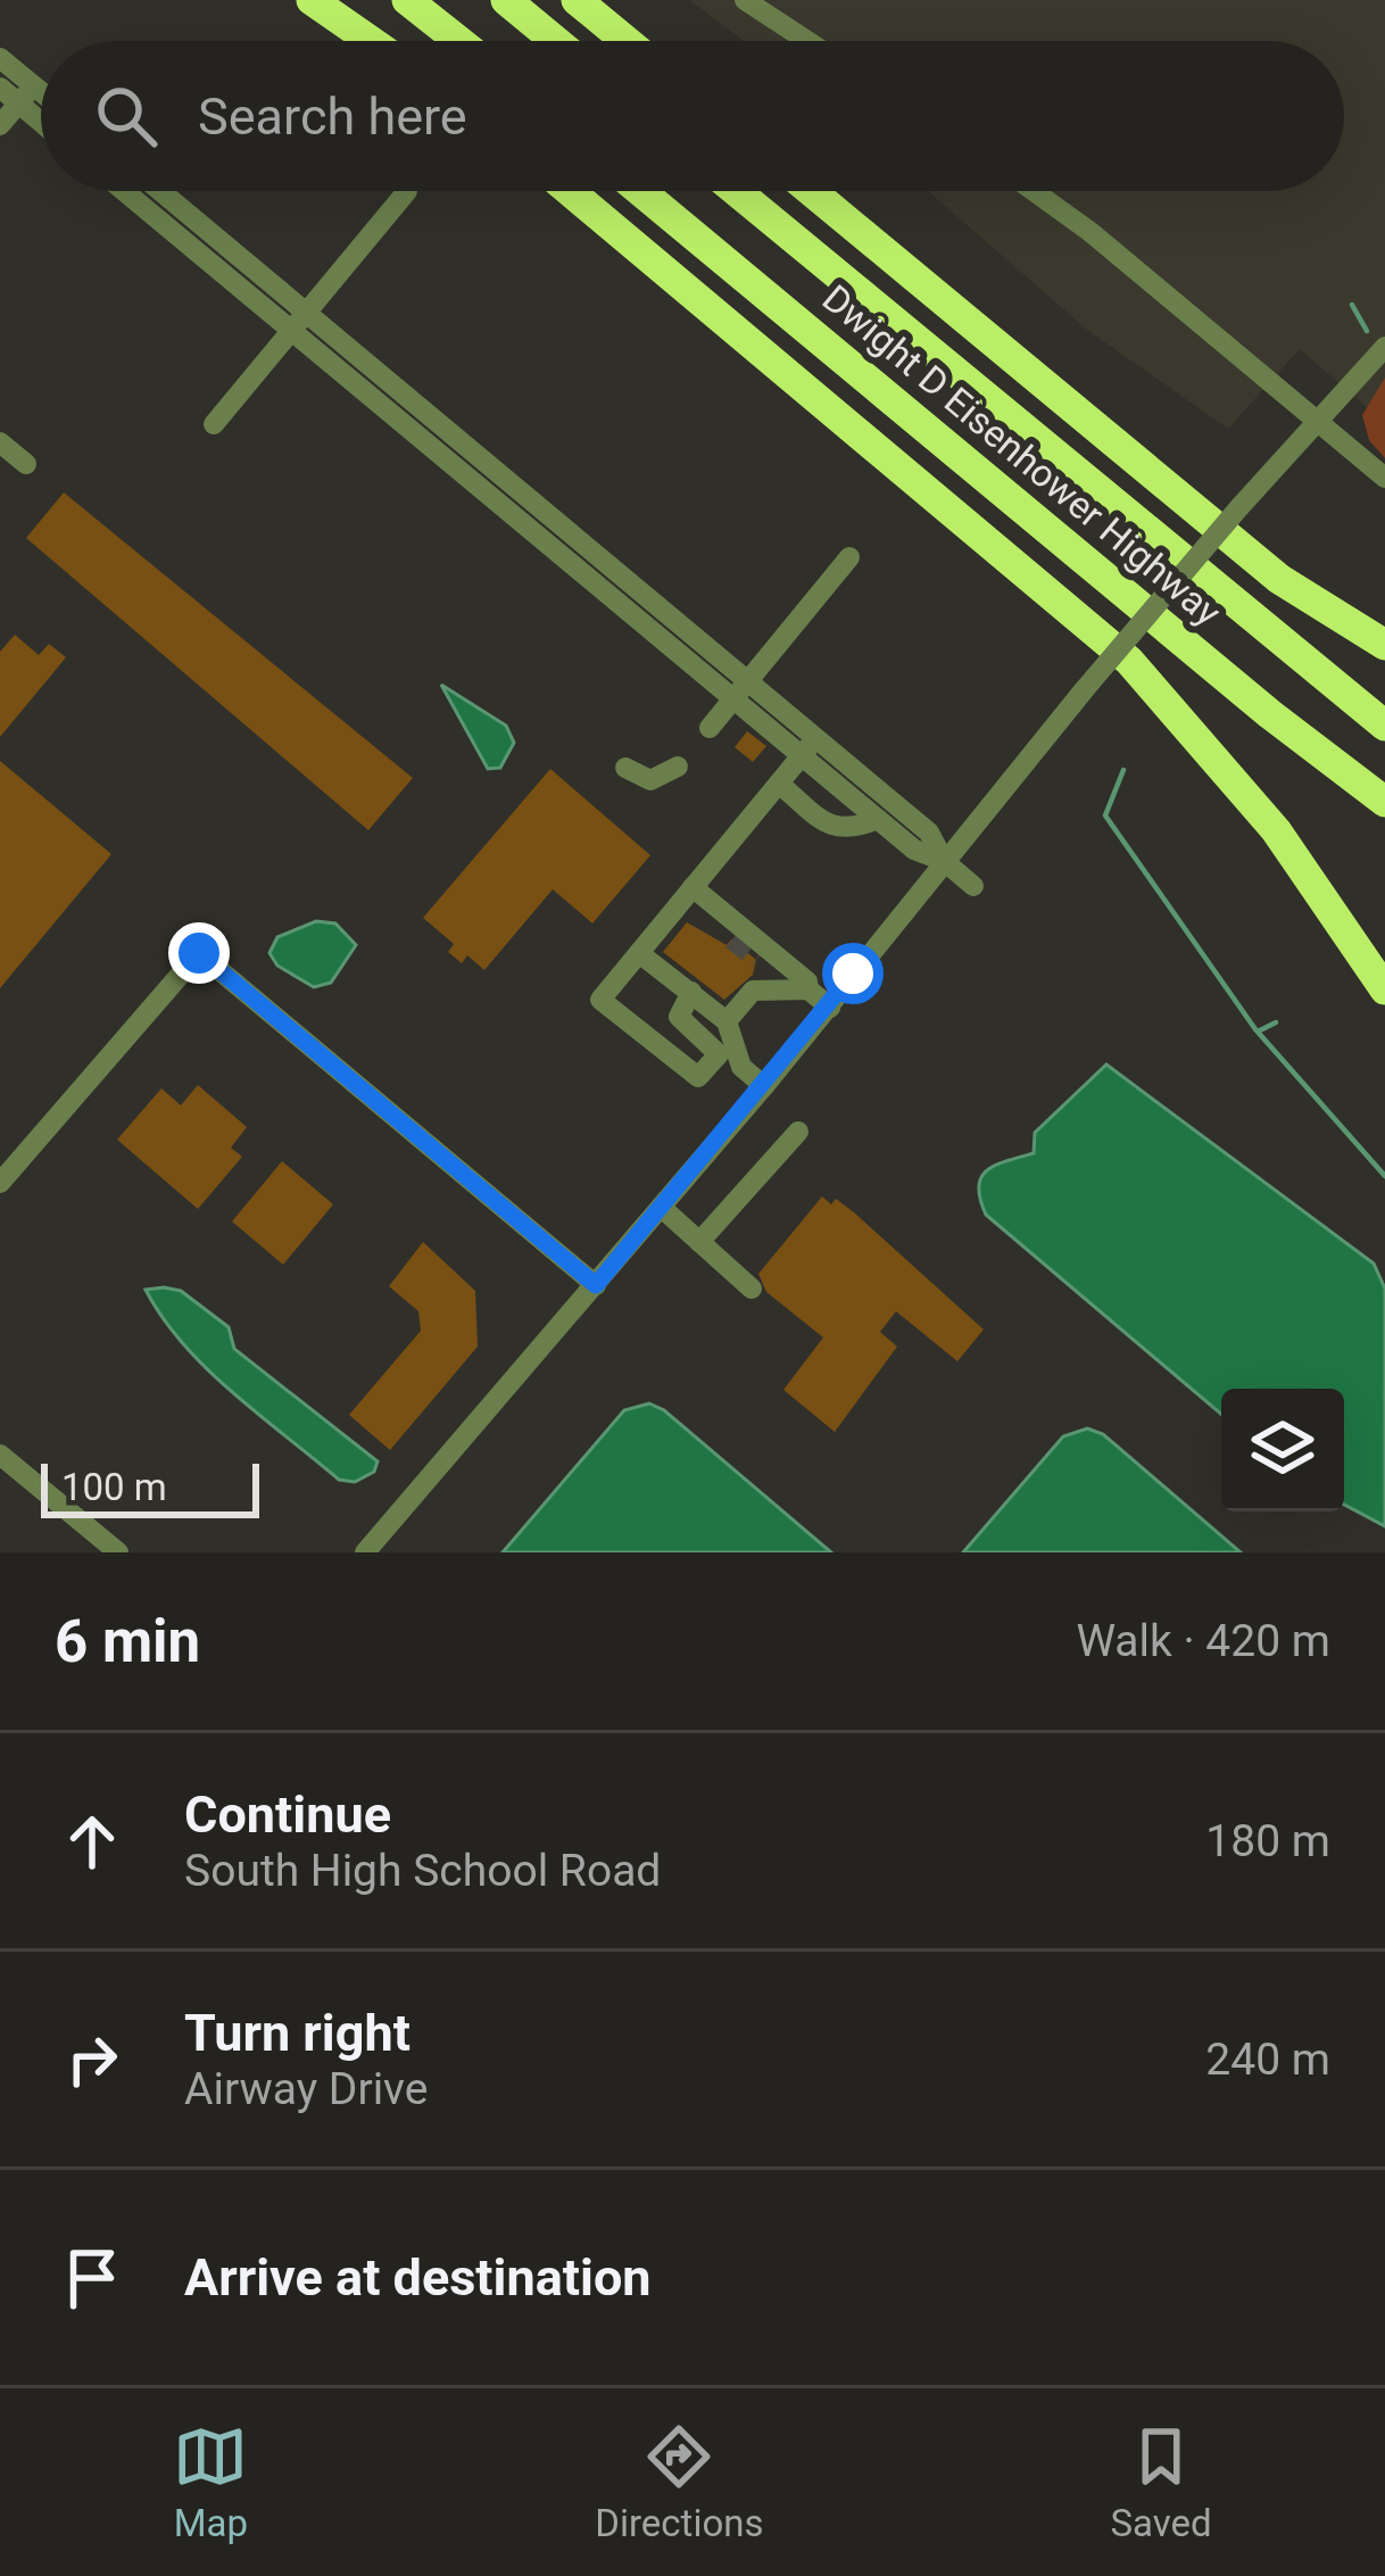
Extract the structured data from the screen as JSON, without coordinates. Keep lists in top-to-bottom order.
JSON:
{
  "streets": {
    "highway": ["Dwight D Eisenhower Highway"]
  },
  "scale_bar": "100 m",
  "page": {
    "search": "Search here",
    "scale": "100 m",
    "heading": ["6 min", "Walk · 420 m"],
    "list": [
      ["Continue", "South High School Road", "180 m"],
      ["Turn right", "Airway Drive", "240 m"],
      "Arrive at destination"
    ],
    "nav": ["Map", "Directions", "Saved"]
  }
}
